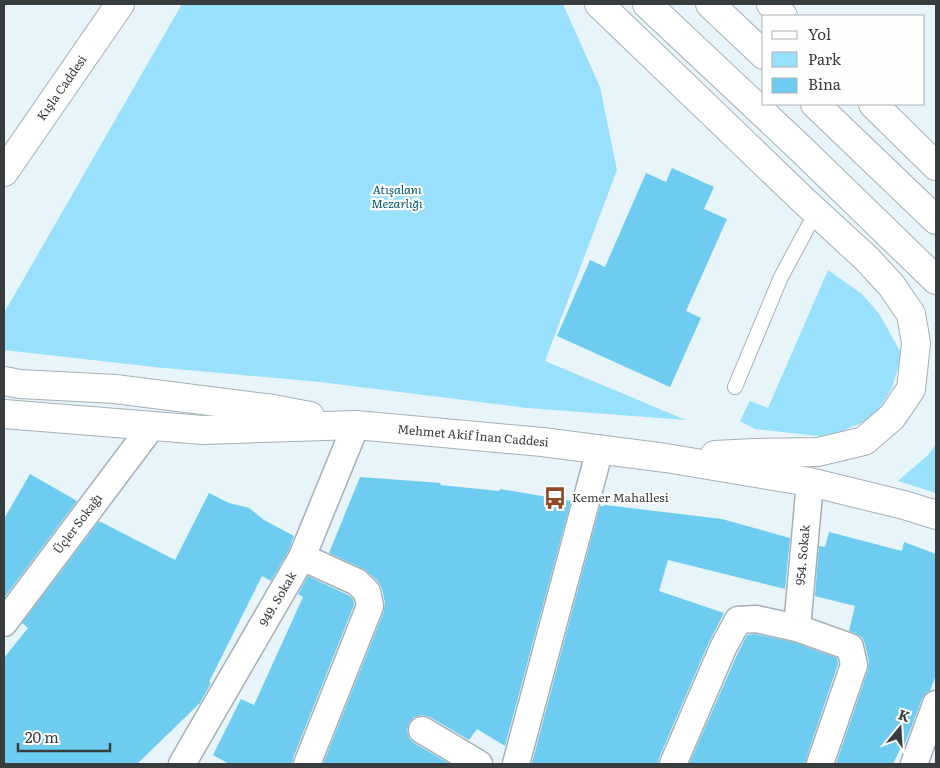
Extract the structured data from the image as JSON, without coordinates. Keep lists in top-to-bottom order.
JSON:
{
  "streets": {
    "main road": ["Kışla Caddesi", "Mehmet Akif İnan Caddesi"],
    "street": ["Üçler Sokağı", "954. Sokak", "949. Sokak"]
  },
  "crossings": [
    ["Mehmet Akif İnan Caddesi", "Üçler Sokağı"],
    ["Mehmet Akif İnan Caddesi", "954. Sokak"],
    ["Mehmet Akif İnan Caddesi", "949. Sokak"]
  ],
  "parks": ["Atışalanı Mezarlığı"],
  "places": {
    "bus stop": ["Kemer Mahallesi"]
  },
  "legend": ["Yol", "Park", "Bina"],
  "scale_bar": "20 m",
  "north": "top"
}
